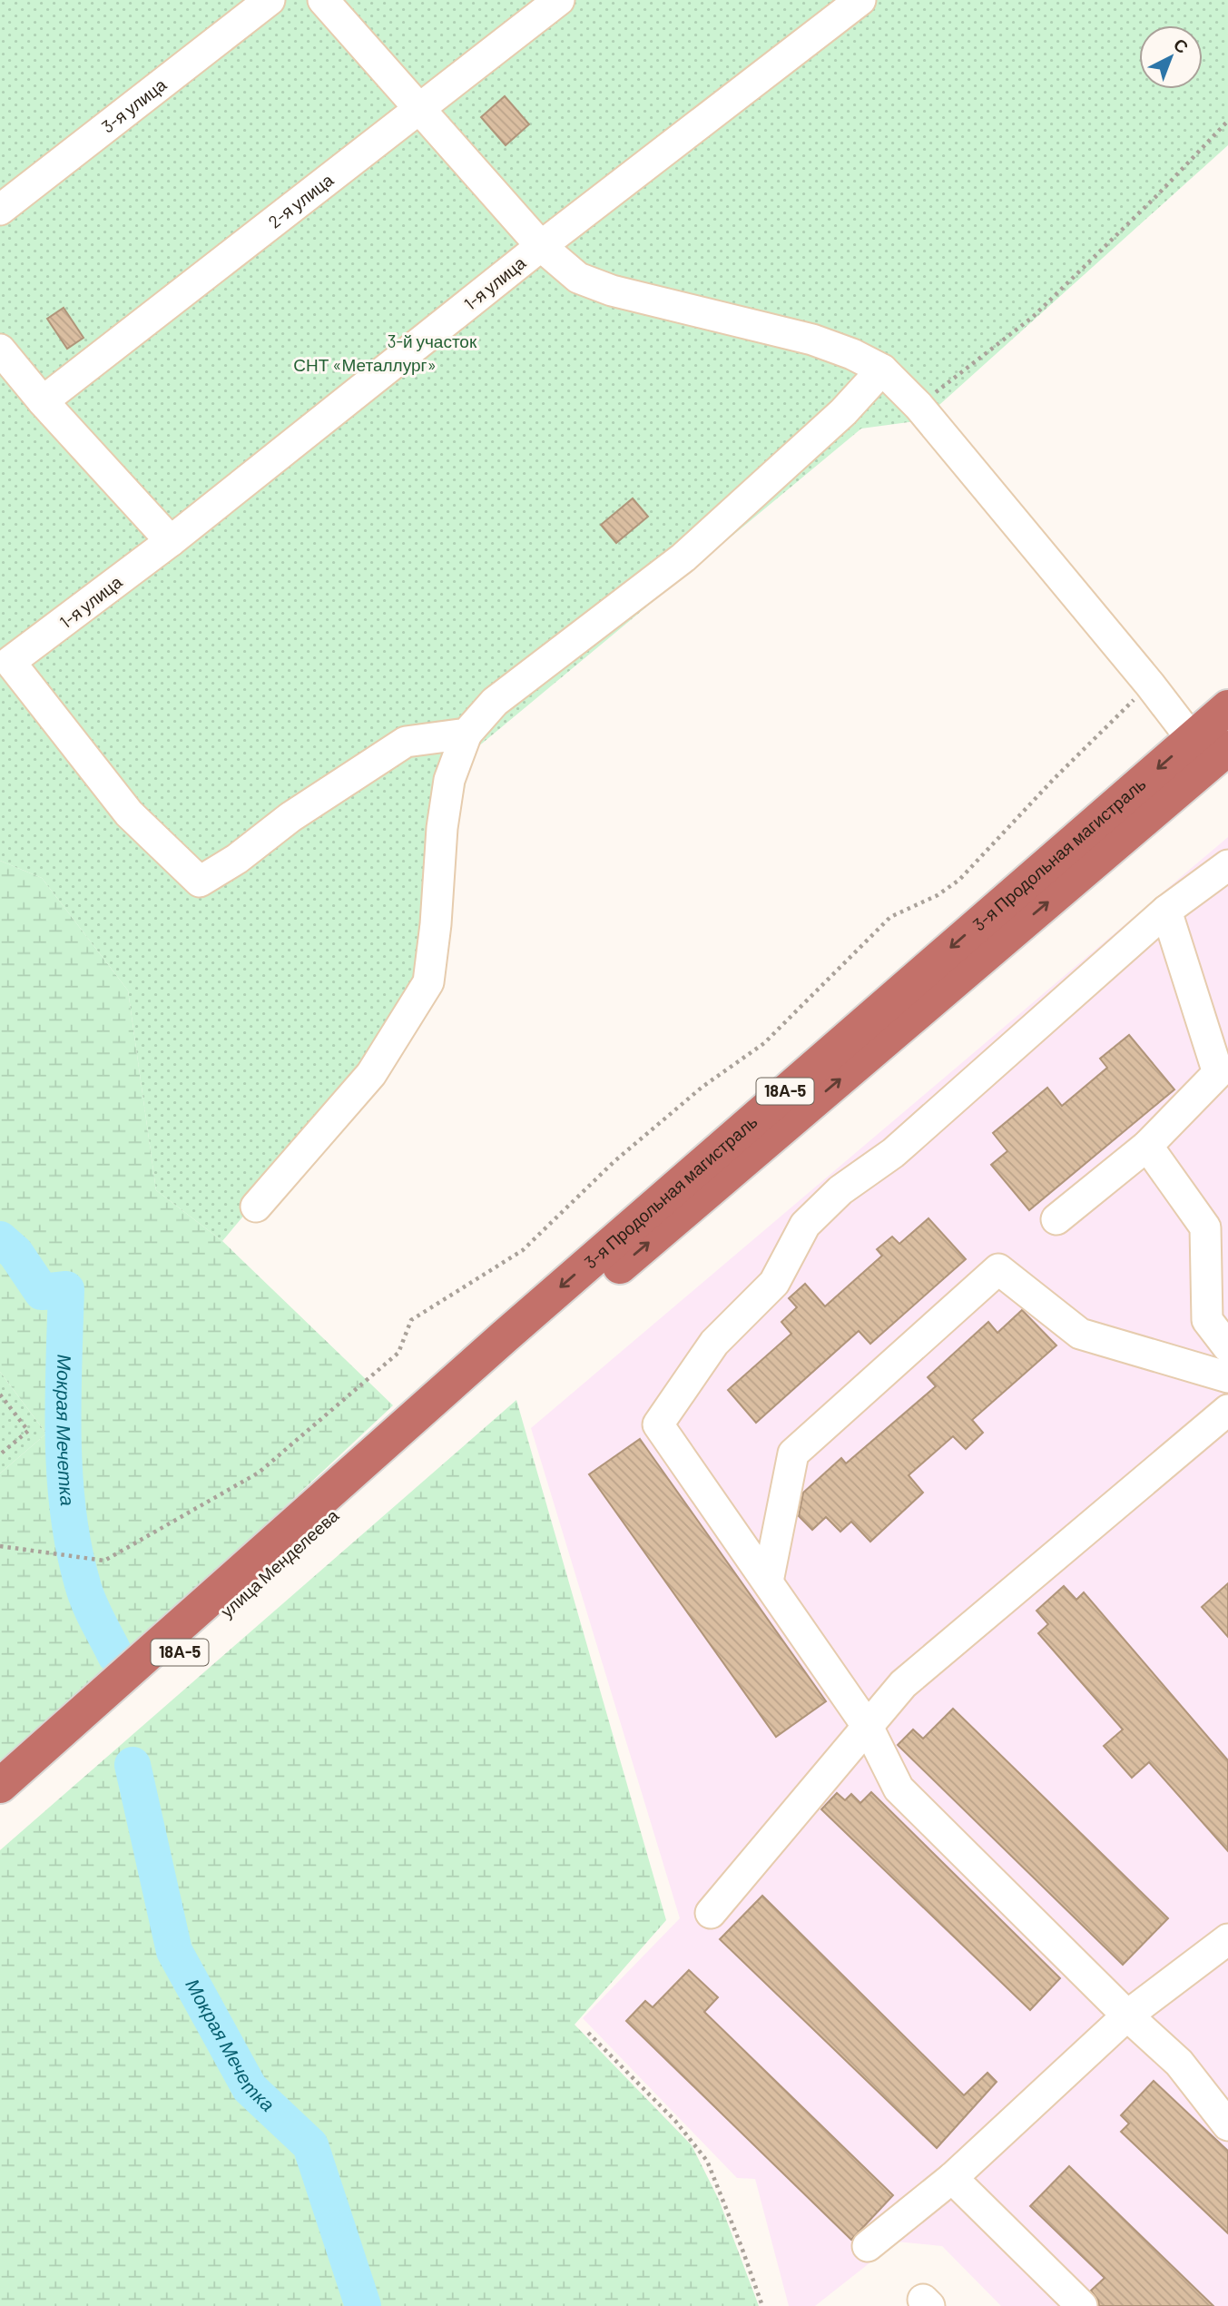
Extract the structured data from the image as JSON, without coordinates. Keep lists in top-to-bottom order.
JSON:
{
  "streets": {
    "highway": ["3-я Продольная магистраль", "18А-5", "улица Менделеева"],
    "street": ["3-я улица", "2-я улица", "1-я улица"]
  },
  "crossings": [
    ["3-я Продольная магистраль", "улица Менделеева"]
  ],
  "water": ["Мокрая Мечетка"],
  "parks": ["3-й участок", "СНТ «Металлург»"],
  "north": "top right"
}
